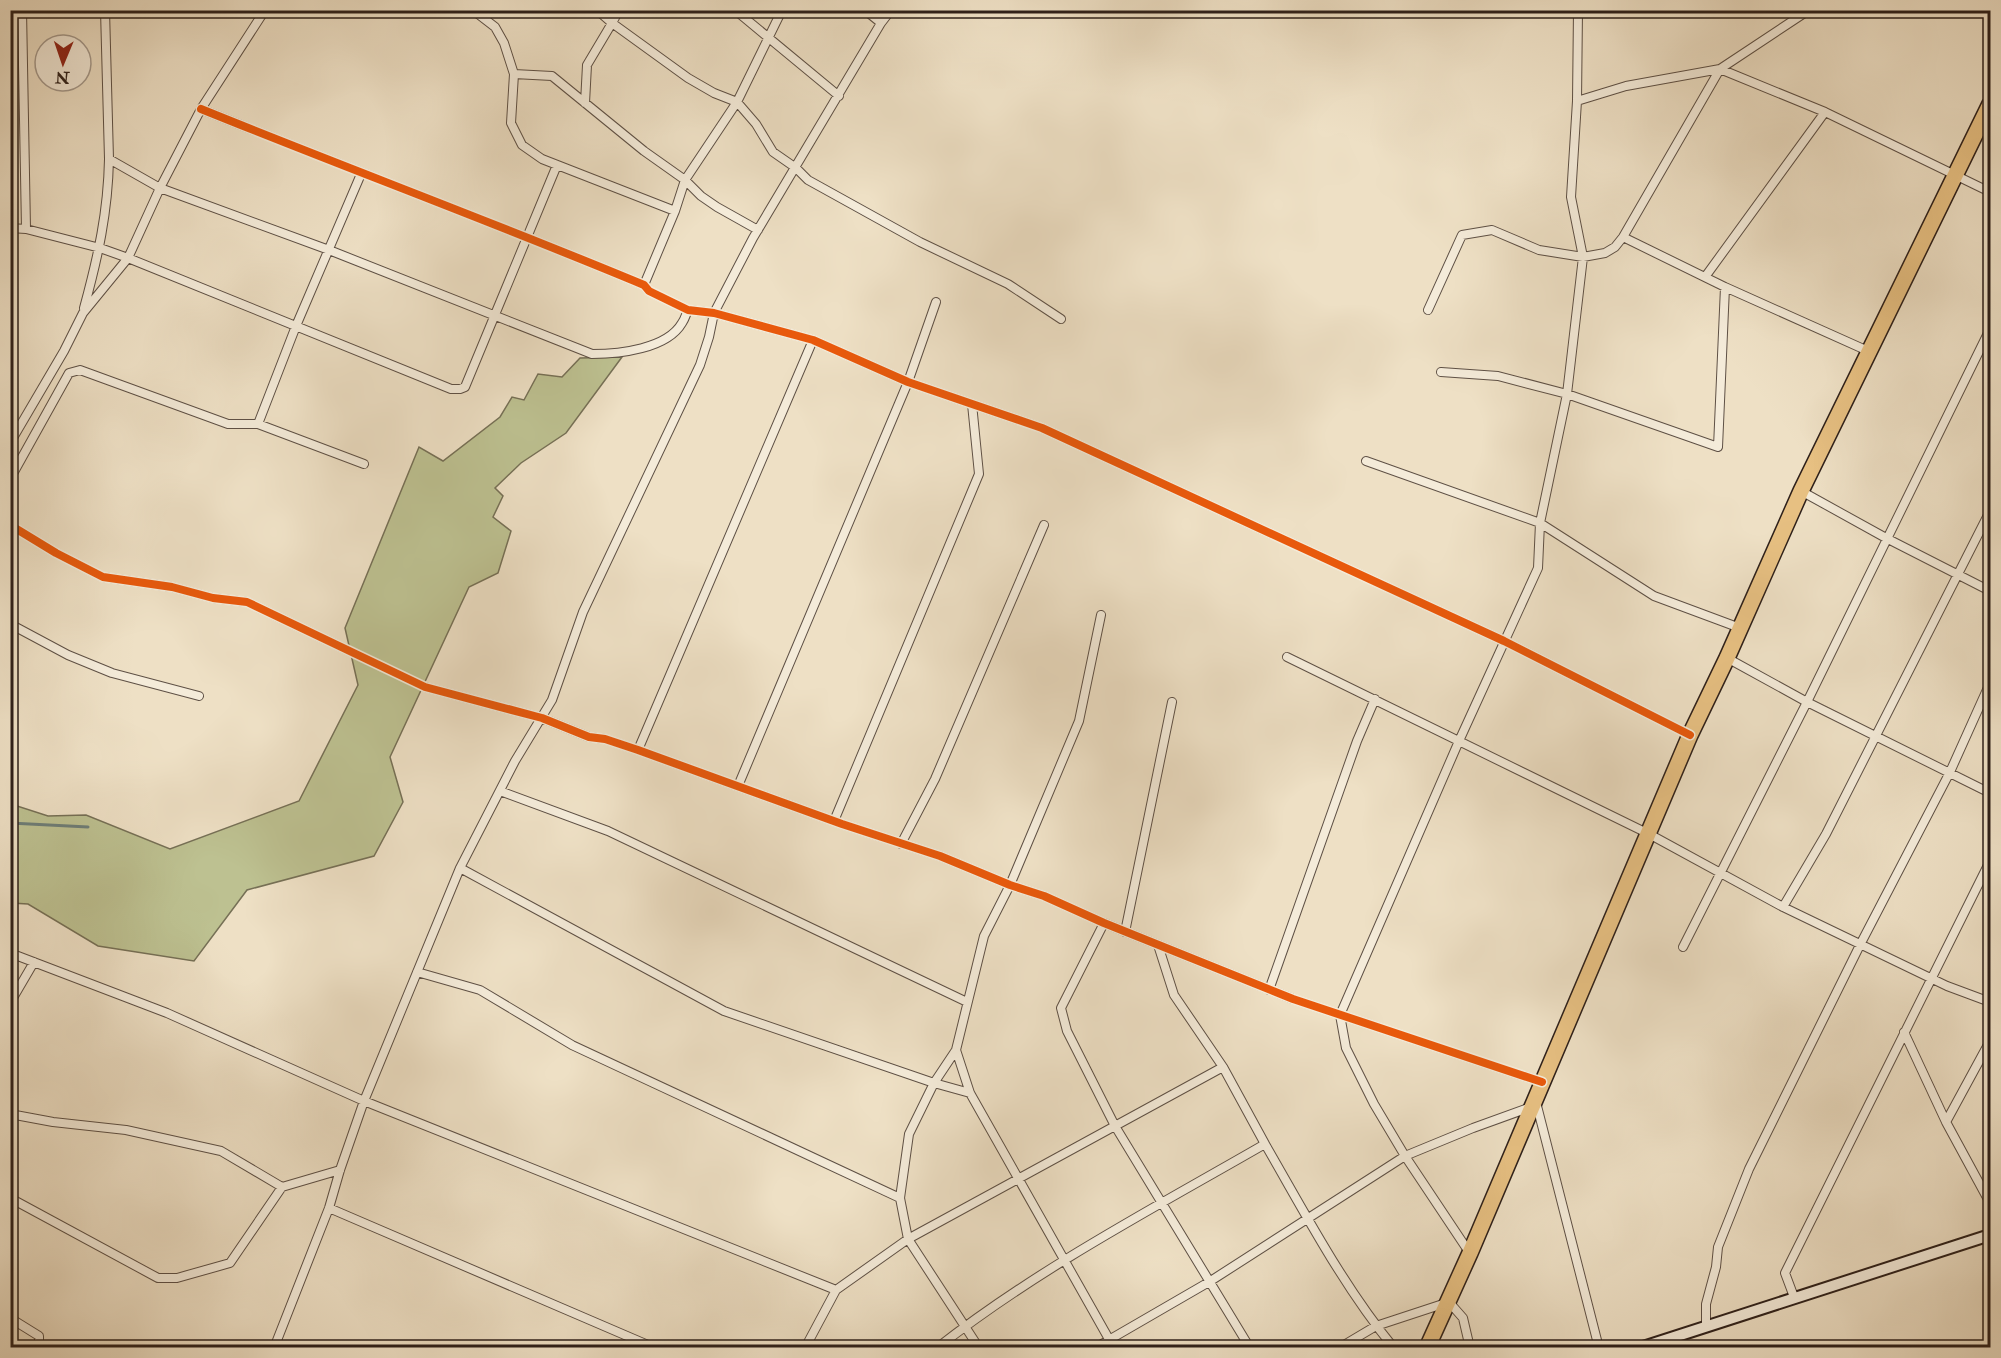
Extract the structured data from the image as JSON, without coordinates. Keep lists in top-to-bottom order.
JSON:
{
  "north": "bottom"
}
